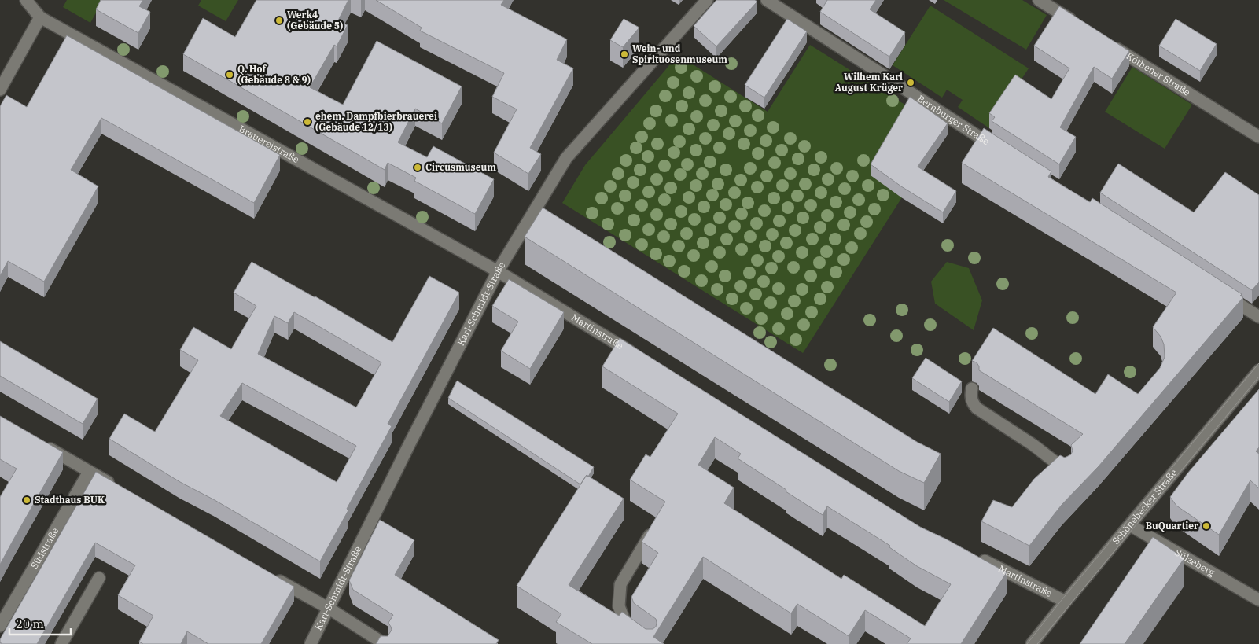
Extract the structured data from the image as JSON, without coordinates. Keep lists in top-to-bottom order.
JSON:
{
  "streets": {
    "street": [
      "Köthener Straße",
      "Bernburger Straße",
      "Brauereistraße",
      "Karl-Schmidt-Straße",
      "Martinstraße",
      "Schönebecker Straße",
      "Südstraße",
      "Sülzeberg"
    ]
  },
  "crossings": [
    ["Brauereistraße", "Karl-Schmidt-Straße"],
    ["Brauereistraße", "Martinstraße"],
    ["Karl-Schmidt-Straße", "Martinstraße"],
    ["Martinstraße", "Schönebecker Straße"],
    ["Schönebecker Straße", "Sülzeberg"]
  ],
  "places": [
    "Werk4 (Gebäude 5)",
    "Wein- und Spirituosenmuseum",
    "Q. Hof (Gebäude 8 & 9)",
    "Wilhem Karl August Krüger",
    "ehem. Dampfbierbrauerei (Gebäude 12/13)",
    "Circusmuseum",
    "Stadthaus BUK",
    "BuQuartier"
  ],
  "scale_bar": "20 m"
}
